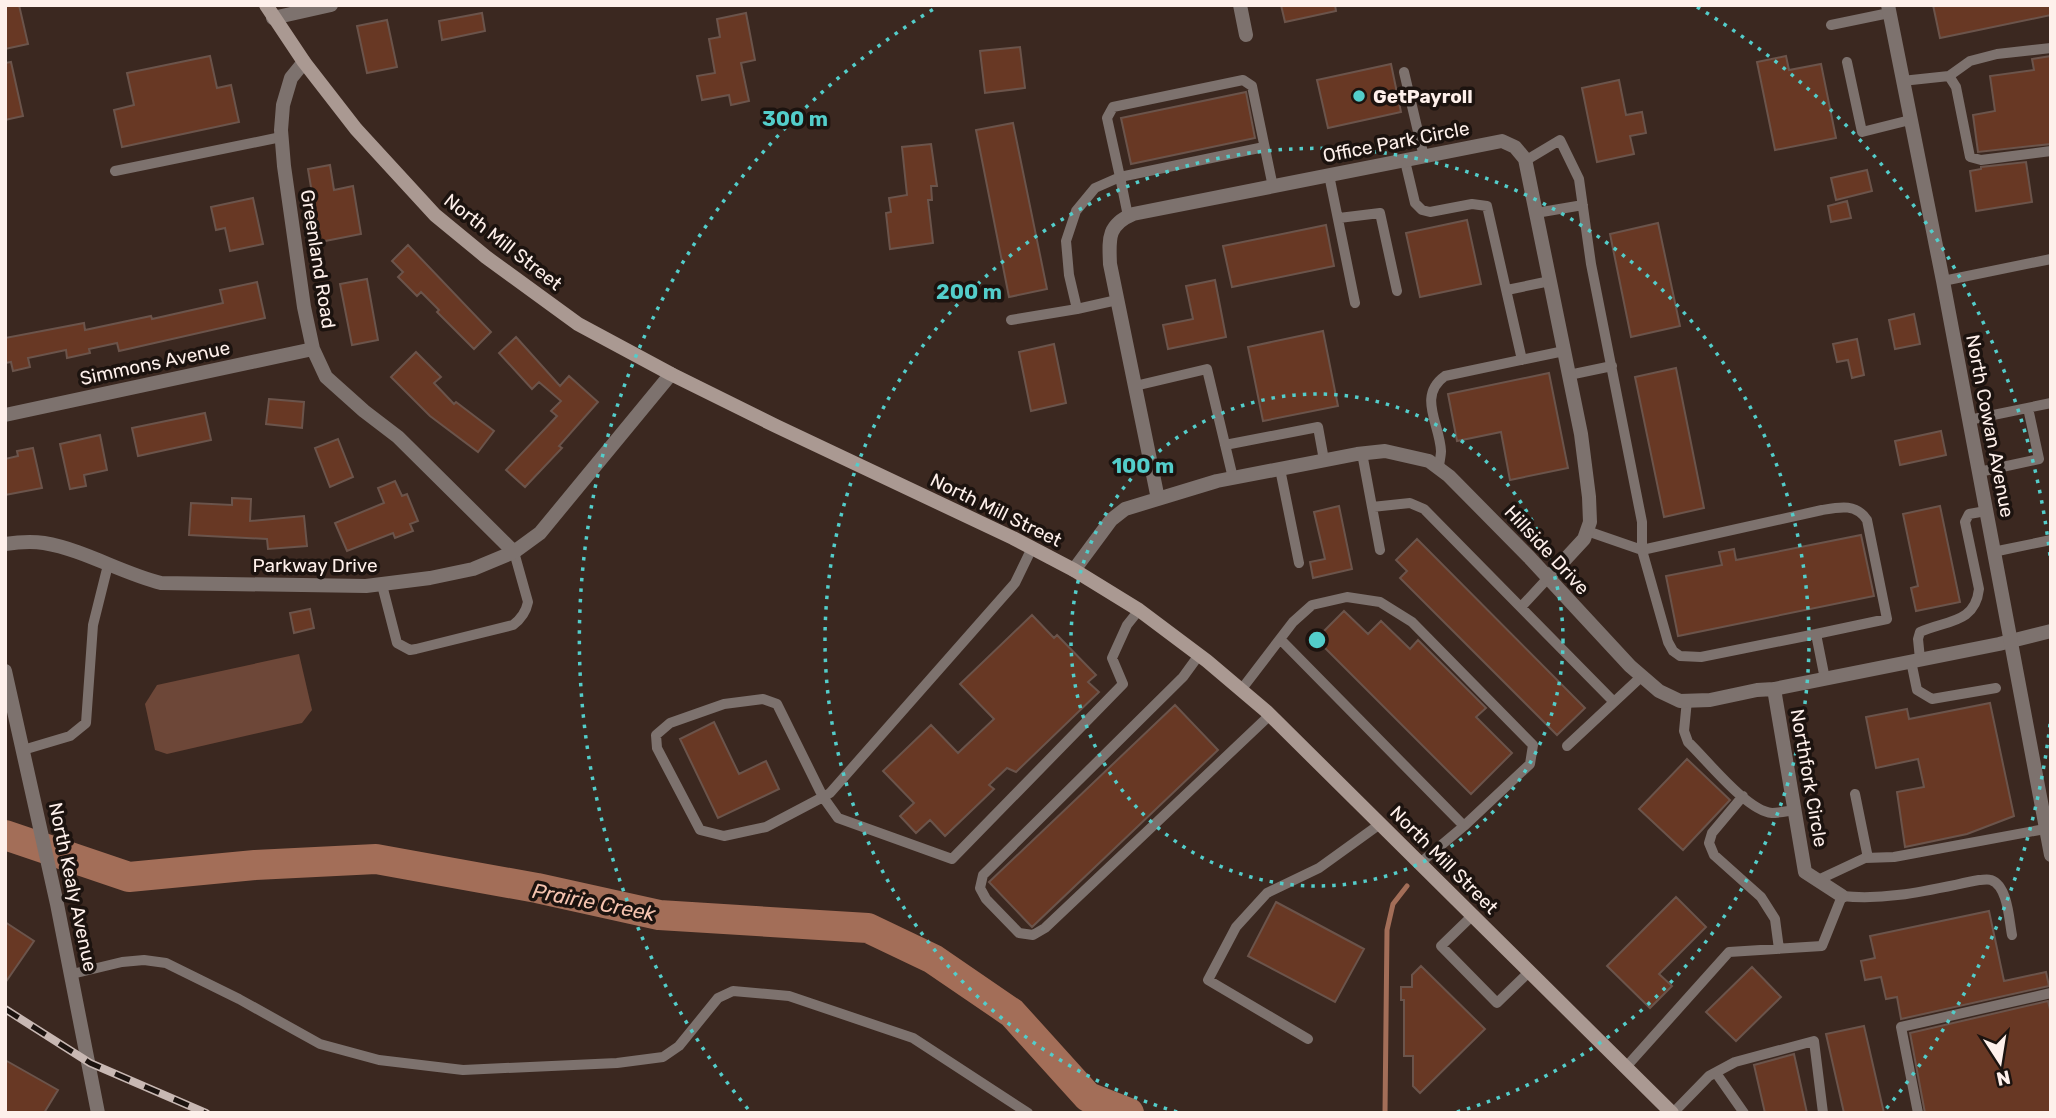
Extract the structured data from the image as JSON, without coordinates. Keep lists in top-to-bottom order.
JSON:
{
  "streets": {
    "main road": ["North Mill Street"],
    "street": [
      "Office Park Circle",
      "Greenland Road",
      "Simmons Avenue",
      "North Cowan Avenue",
      "Hillside Drive",
      "Parkway Drive",
      "Northfork Circle",
      "North Kealy Avenue"
    ]
  },
  "crossings": [
    ["North Mill Street", "Greenland Road"],
    ["North Mill Street", "Hillside Drive"],
    ["North Mill Street", "Parkway Drive"],
    ["Greenland Road", "Simmons Avenue"],
    ["Greenland Road", "Parkway Drive"],
    ["North Cowan Avenue", "Hillside Drive"],
    ["Hillside Drive", "Northfork Circle"]
  ],
  "water": ["Prairie Creek"],
  "places": ["GetPayroll"],
  "north": "bottom",
  "rings": ["300 m", "200 m", "100 m"]
}
